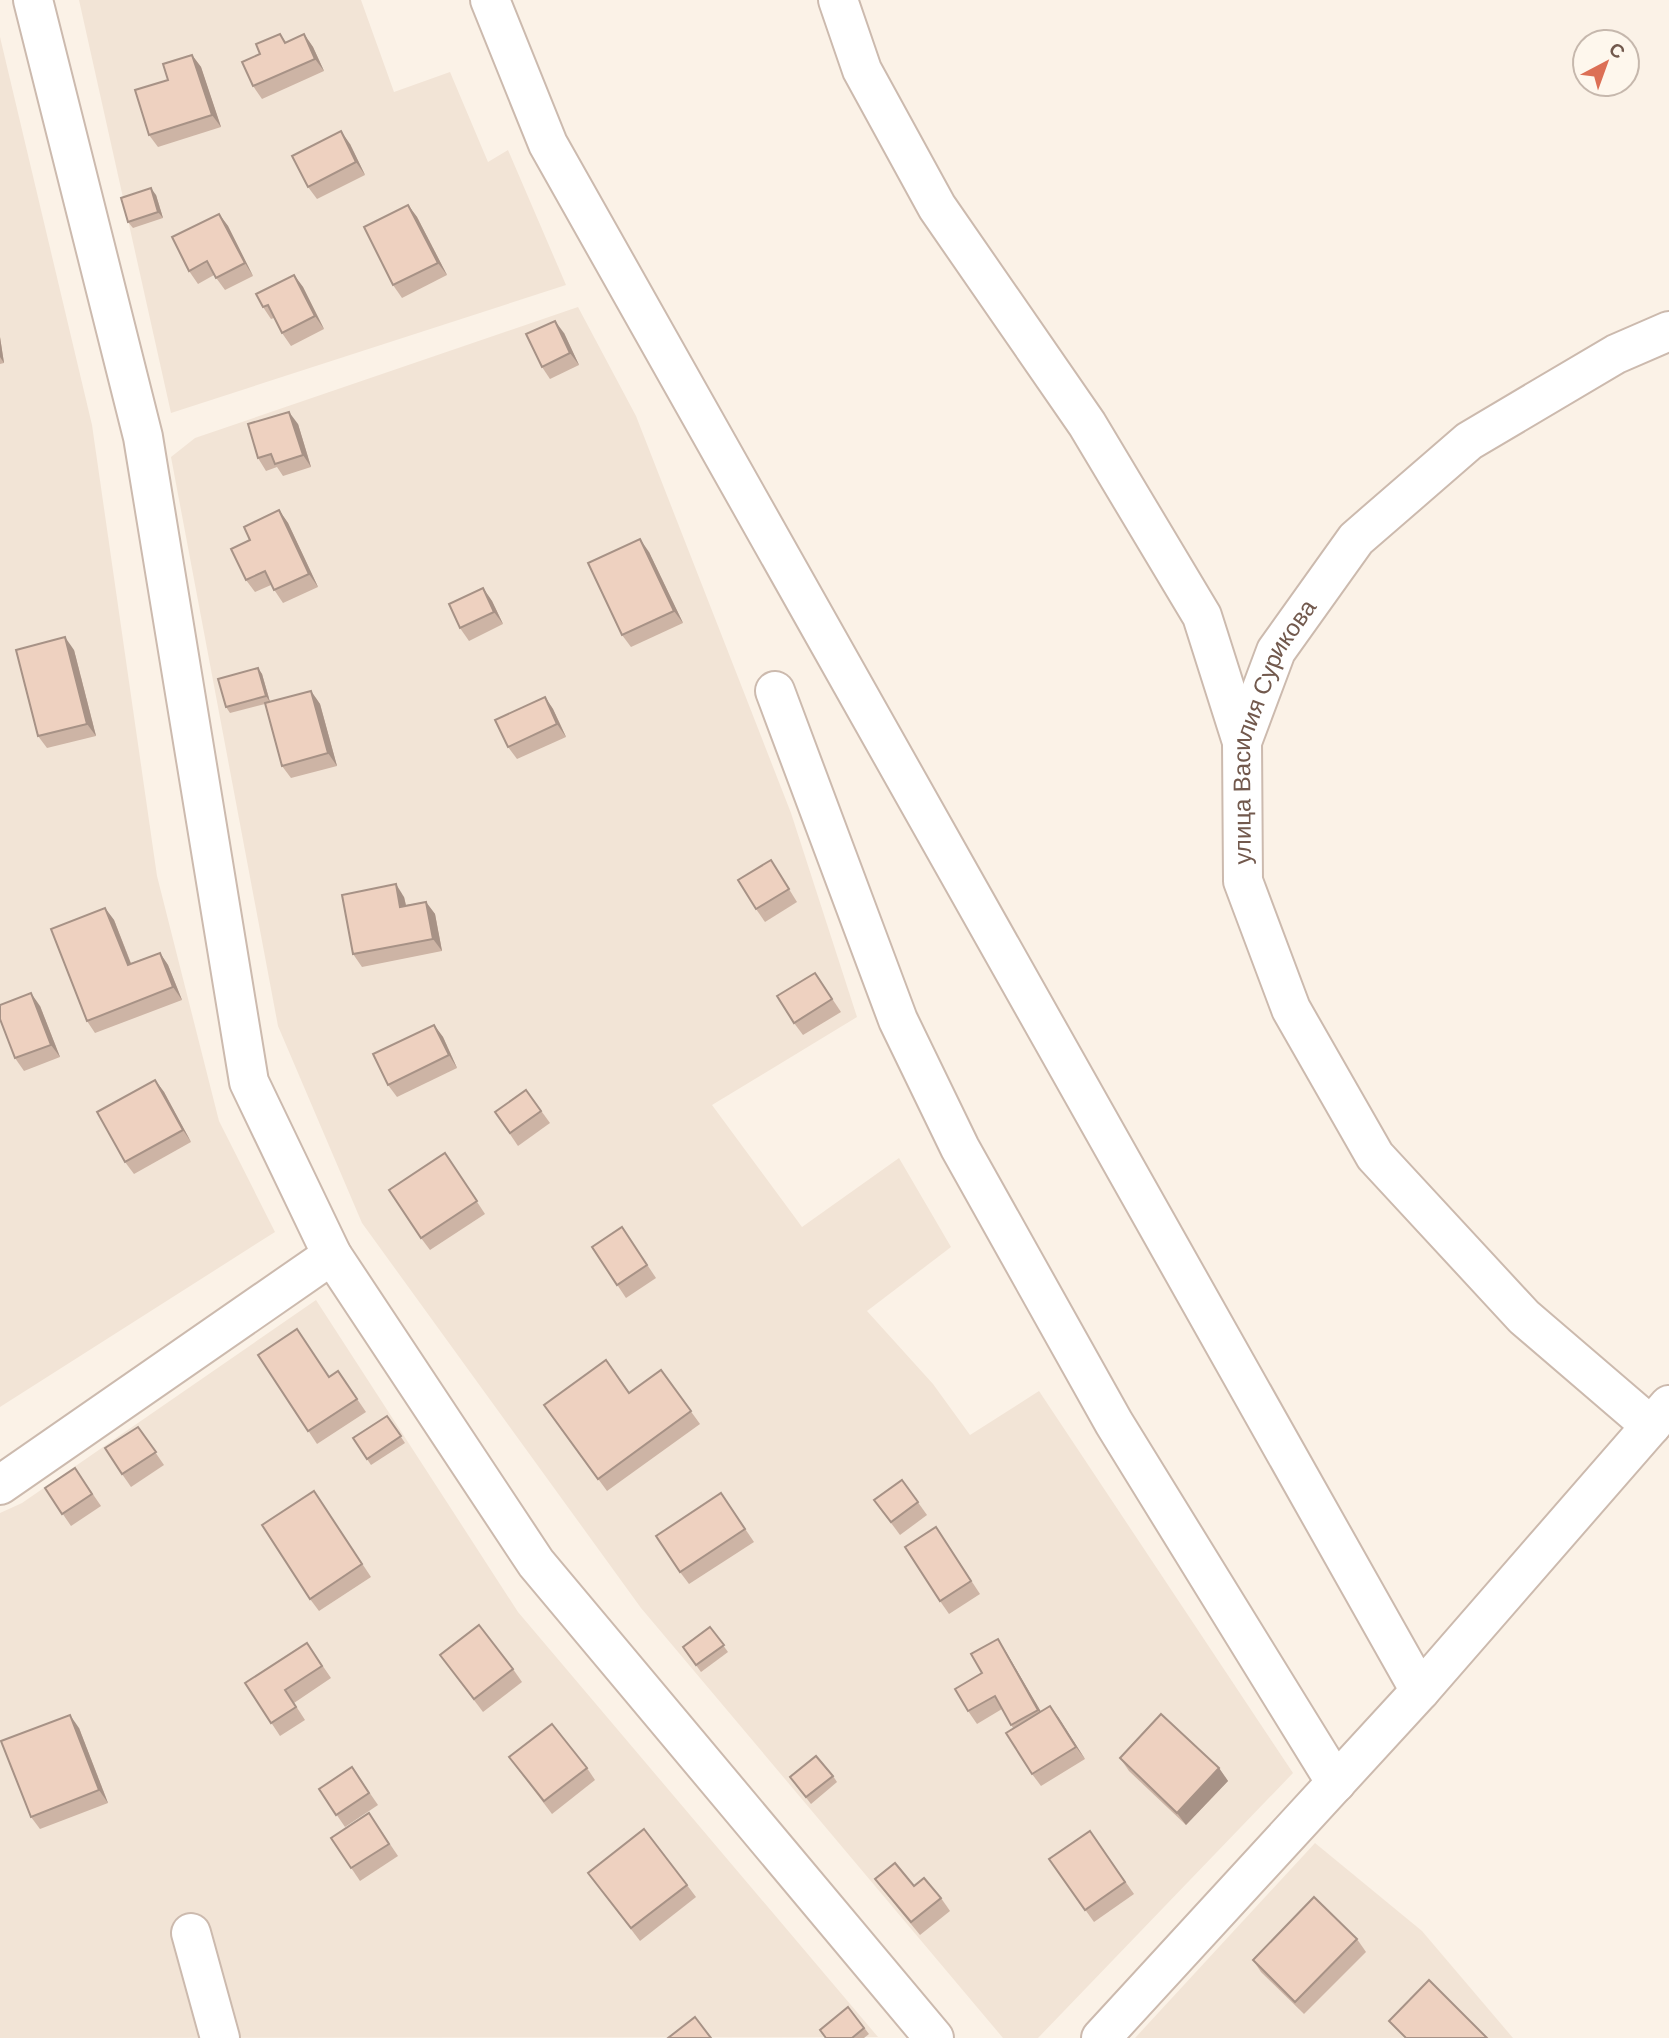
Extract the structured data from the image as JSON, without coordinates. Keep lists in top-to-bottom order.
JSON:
{
  "streets": {
    "street": ["улица Василия Сурикова"]
  },
  "north": "top right"
}
